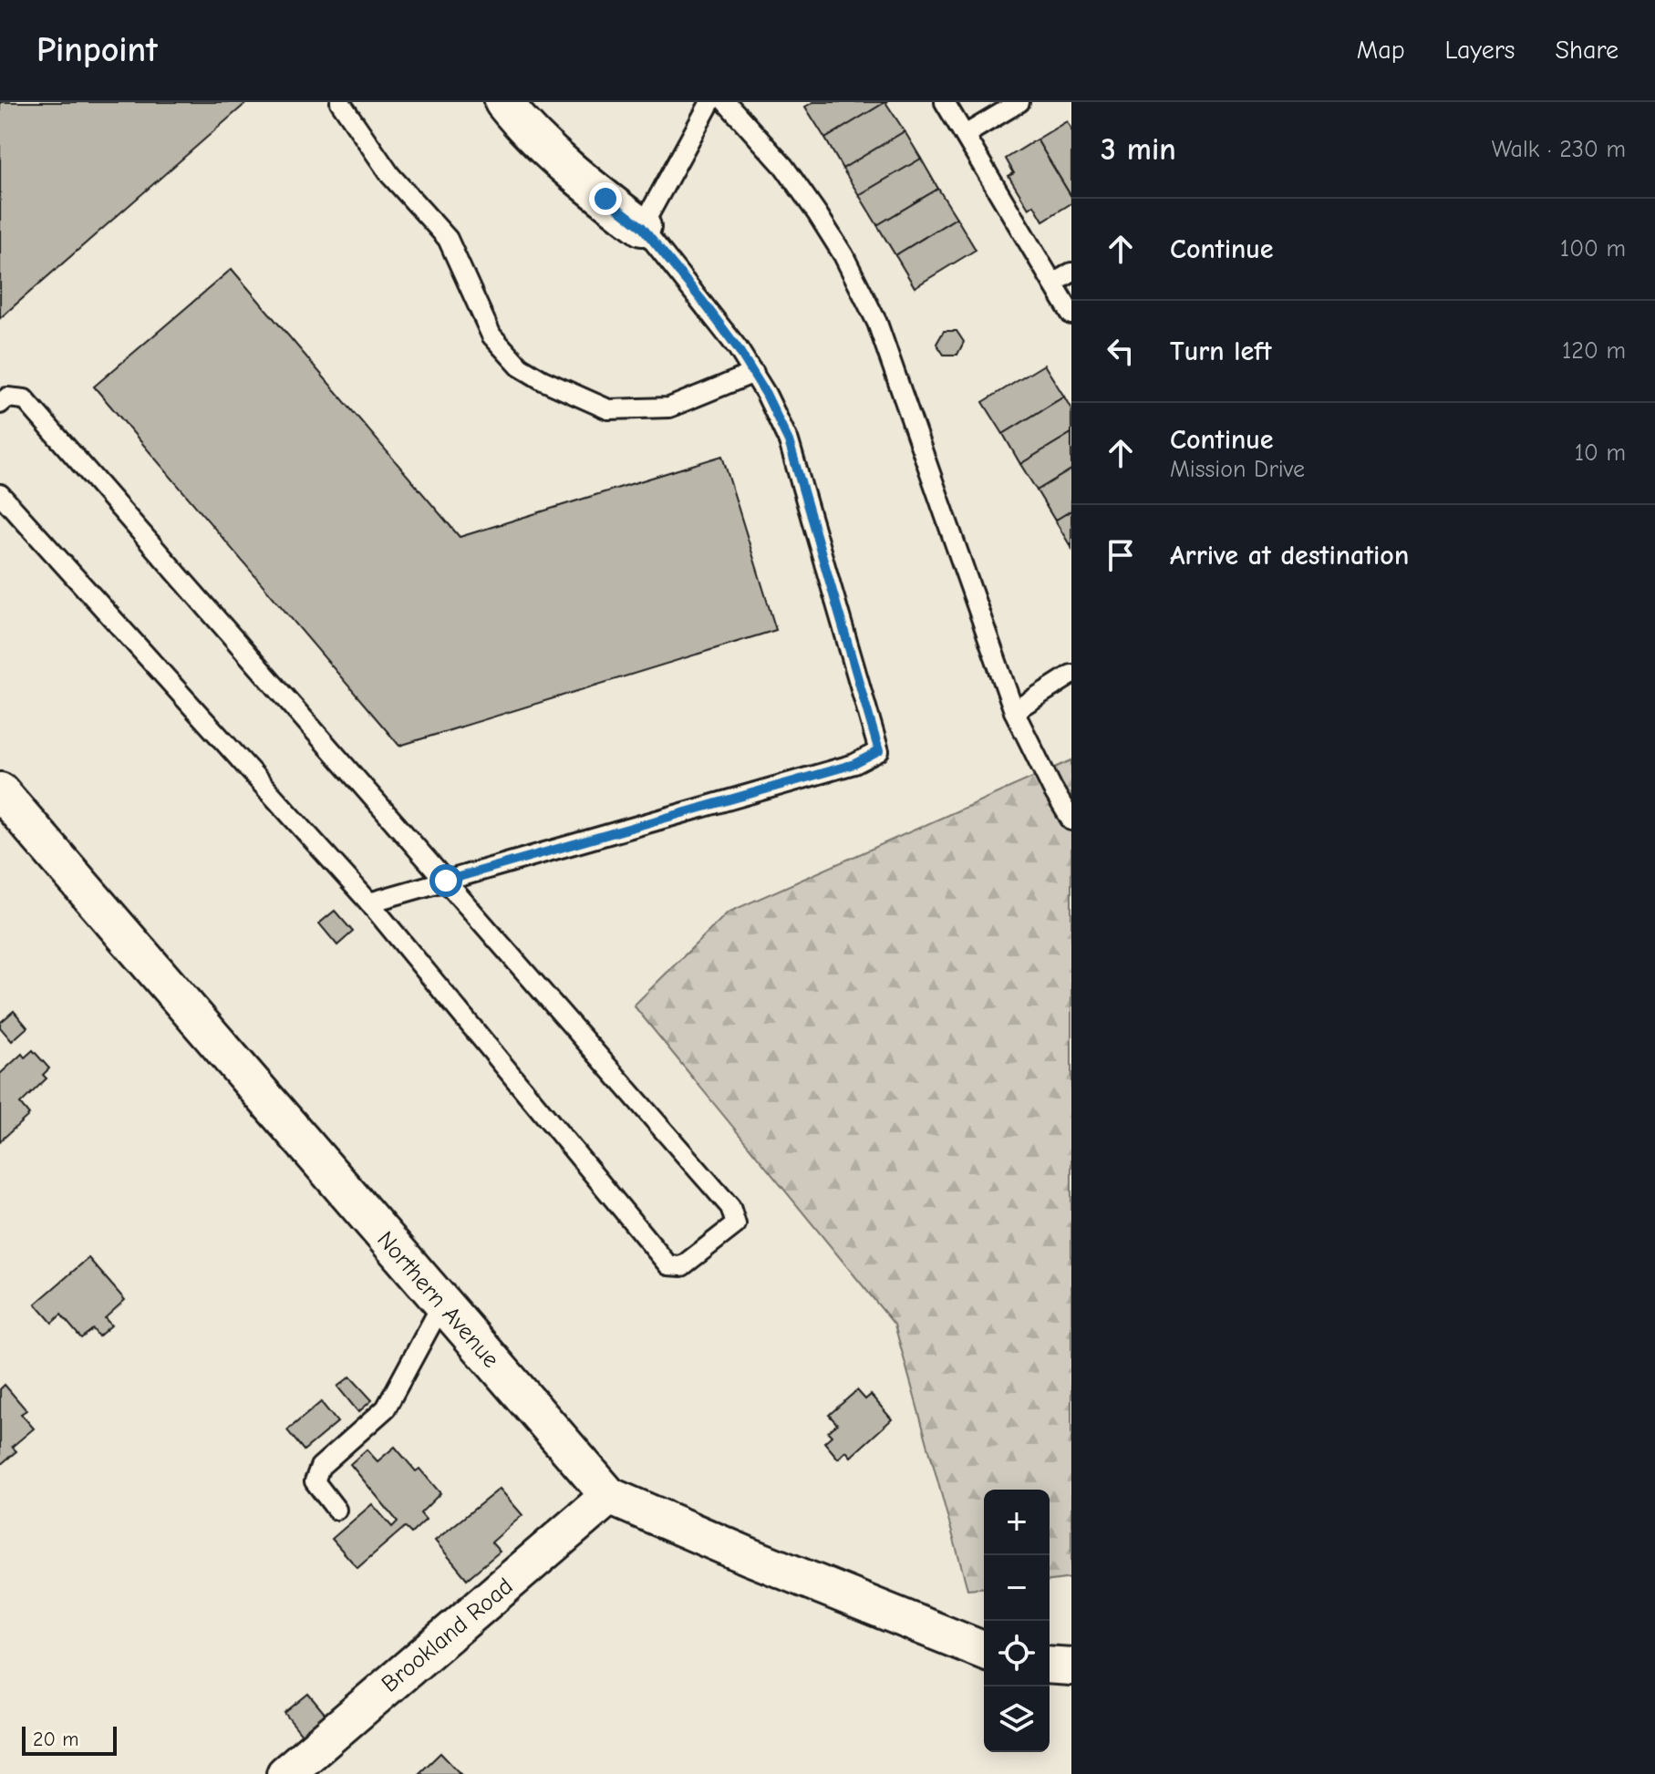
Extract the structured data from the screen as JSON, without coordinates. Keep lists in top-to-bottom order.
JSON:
{
  "streets": {
    "street": ["Northern Avenue", "Brookland Road"]
  },
  "crossings": [
    ["Northern Avenue", "Brookland Road"]
  ],
  "scale_bar": "20 m",
  "page": {
    "header": "Pinpoint",
    "nav": ["Map", "Layers", "Share"],
    "heading": ["3 min", "Walk · 230 m"],
    "list": [
      ["Continue", "100 m"],
      ["Turn left", "120 m"],
      ["Continue", "Mission Drive", "10 m"],
      "Arrive at destination"
    ],
    "map_buttons": ["+", "−"],
    "scale": "20 m"
  }
}
